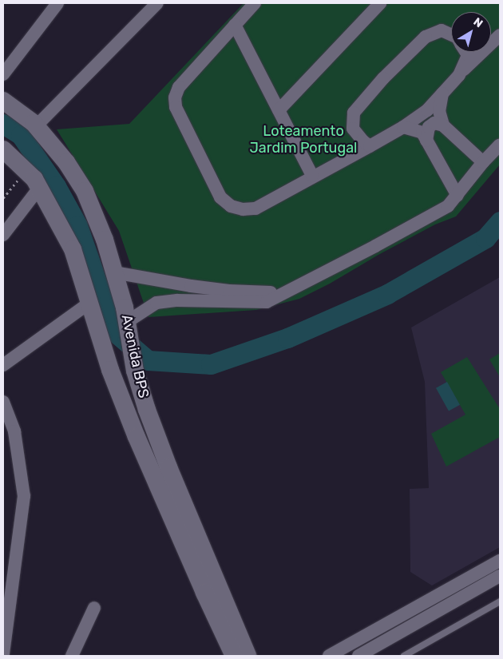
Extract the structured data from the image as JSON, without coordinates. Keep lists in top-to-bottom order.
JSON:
{
  "streets": {
    "main road": ["Avenida BPS"]
  },
  "parks": ["Loteamento Jardim Portugal"],
  "north": "top right"
}
